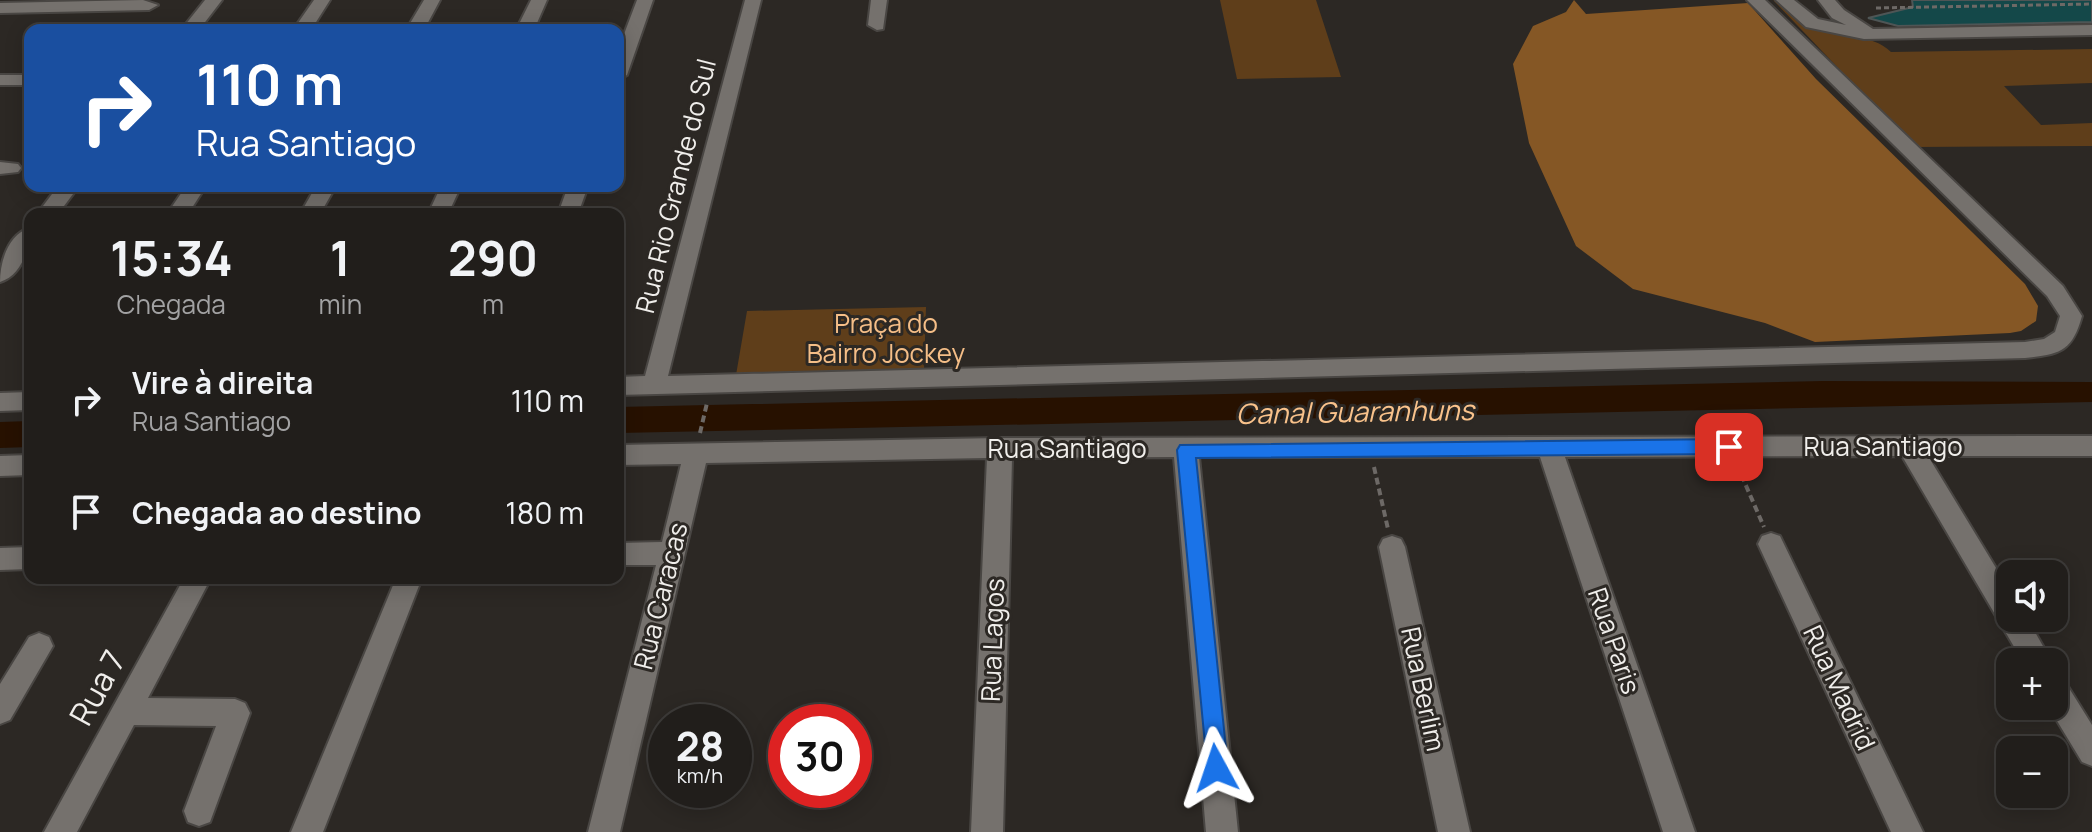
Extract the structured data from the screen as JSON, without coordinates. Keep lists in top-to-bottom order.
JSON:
{
  "streets": {
    "street": [
      "Rua Rio Grande do Sul",
      "Rua Santiago",
      "Rua Caracas",
      "Rua Lagos",
      "Rua Paris",
      "Rua 7",
      "Rua Madrid",
      "Rua Berlim"
    ]
  },
  "crossings": [
    ["Rua Santiago", "Rua Caracas"],
    ["Rua Santiago", "Rua Lagos"],
    ["Rua Santiago", "Rua Paris"]
  ],
  "water": ["Canal Guaranhuns"],
  "parks": ["Praça do Bairro Jockey"],
  "page": {
    "turn": ["110 m", "Rua Santiago"],
    "eta": [
      "15:34",
      "Chegada",
      "1",
      "min",
      "290",
      "m"
    ],
    "list": [
      {
        "name": "Vire à direita",
        "note": "Rua Santiago",
        "value": "110 m"
      },
      {
        "name": "Chegada ao destino",
        "value": "180 m"
      }
    ],
    "map_buttons": ["+", "−"],
    "speed": "28 km/h",
    "limit": "30"
  }
}
